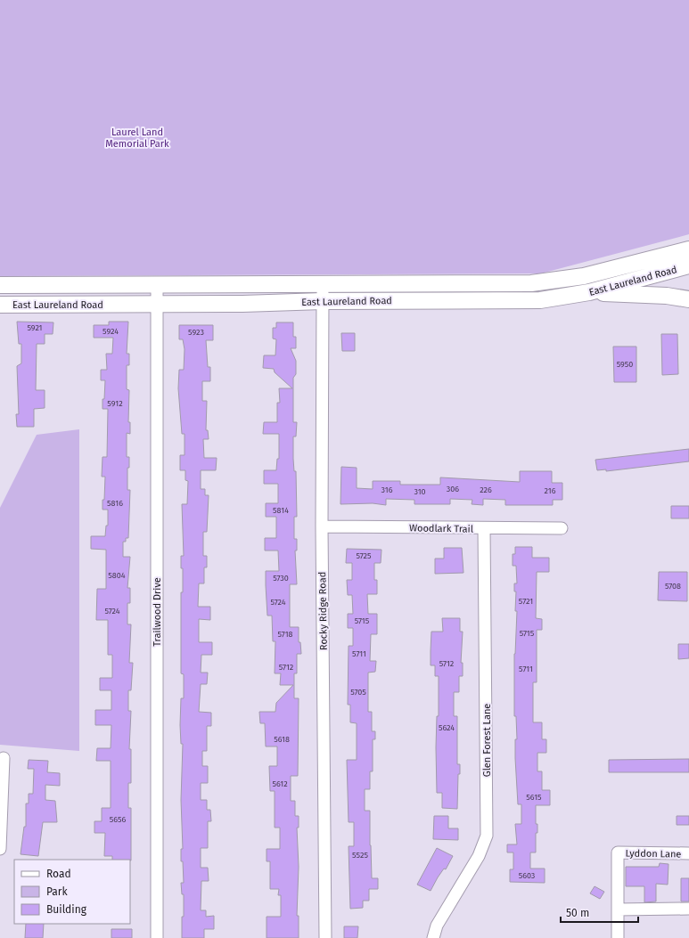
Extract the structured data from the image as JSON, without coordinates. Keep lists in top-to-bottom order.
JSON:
{
  "streets": {
    "main road": ["East Laureland Road"],
    "street": [
      "Woodlark Trail",
      "Rocky Ridge Road",
      "Trailwood Drive",
      "Glen Forest Lane",
      "Lyddon Lane"
    ]
  },
  "crossings": [
    ["East Laureland Road", "Rocky Ridge Road"],
    ["East Laureland Road", "Trailwood Drive"],
    ["Woodlark Trail", "Rocky Ridge Road"],
    ["Woodlark Trail", "Glen Forest Lane"]
  ],
  "parks": ["Laurel Land Memorial Park"],
  "house_numbers": [
    "5921",
    "5924",
    "5923",
    "5950",
    "5912",
    "306",
    "316",
    "226",
    "216",
    "310",
    "5816",
    "5814",
    "5725",
    "5804",
    "5730",
    "5708",
    "5721",
    "5724",
    "5724",
    "5715",
    "5715",
    "5718",
    "5711",
    "5712",
    "5712",
    "5711",
    "5705",
    "5624",
    "5618",
    "5612",
    "5615",
    "5656",
    "5525",
    "5603"
  ],
  "legend": ["Road", "Park", "Building"],
  "scale_bar": "50 m"
}
